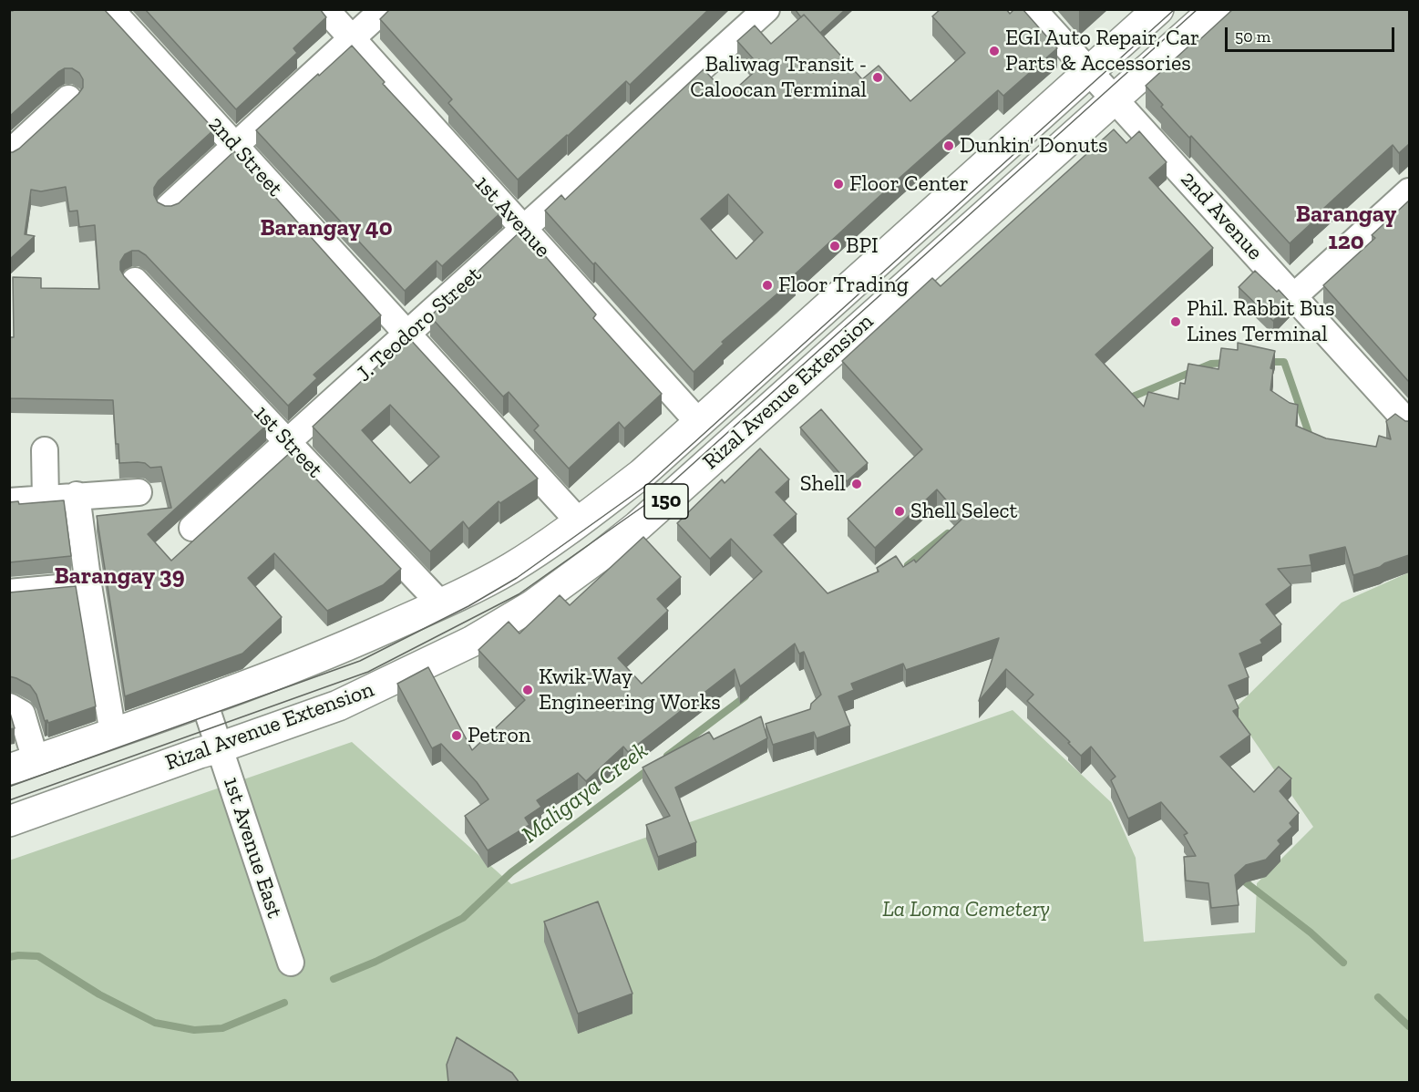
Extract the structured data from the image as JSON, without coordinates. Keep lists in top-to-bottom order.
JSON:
{
  "streets": {
    "main road": ["Rizal Avenue Extension", "150"],
    "street": [
      "2nd Street",
      "2nd Avenue",
      "1st Avenue",
      "J. Teodoro Street",
      "1st Street",
      "1st Avenue East"
    ]
  },
  "crossings": [
    ["2nd Street", "J. Teodoro Street"],
    ["2nd Street", "Rizal Avenue Extension"],
    ["2nd Avenue", "Rizal Avenue Extension"],
    ["1st Avenue", "J. Teodoro Street"],
    ["1st Avenue", "Rizal Avenue Extension"],
    ["J. Teodoro Street", "1st Street"],
    ["Rizal Avenue Extension", "1st Street"],
    ["Rizal Avenue Extension", "1st Avenue East"]
  ],
  "districts": ["Barangay 120", "Barangay 40", "Barangay 39"],
  "water": ["Maligaya Creek"],
  "parks": ["La Loma Cemetery"],
  "places": [
    "EGI Auto Repair, Car Parts & Accessories",
    "Baliwag Transit - Caloocan Terminal",
    "Dunkin' Donuts",
    "Floor Center",
    "BPI",
    "Floor Trading",
    "Phil. Rabbit Bus Lines Terminal",
    "Shell",
    "Shell Select",
    "Kwik-Way Engineering Works",
    "Petron"
  ],
  "scale_bar": "50 m"
}
